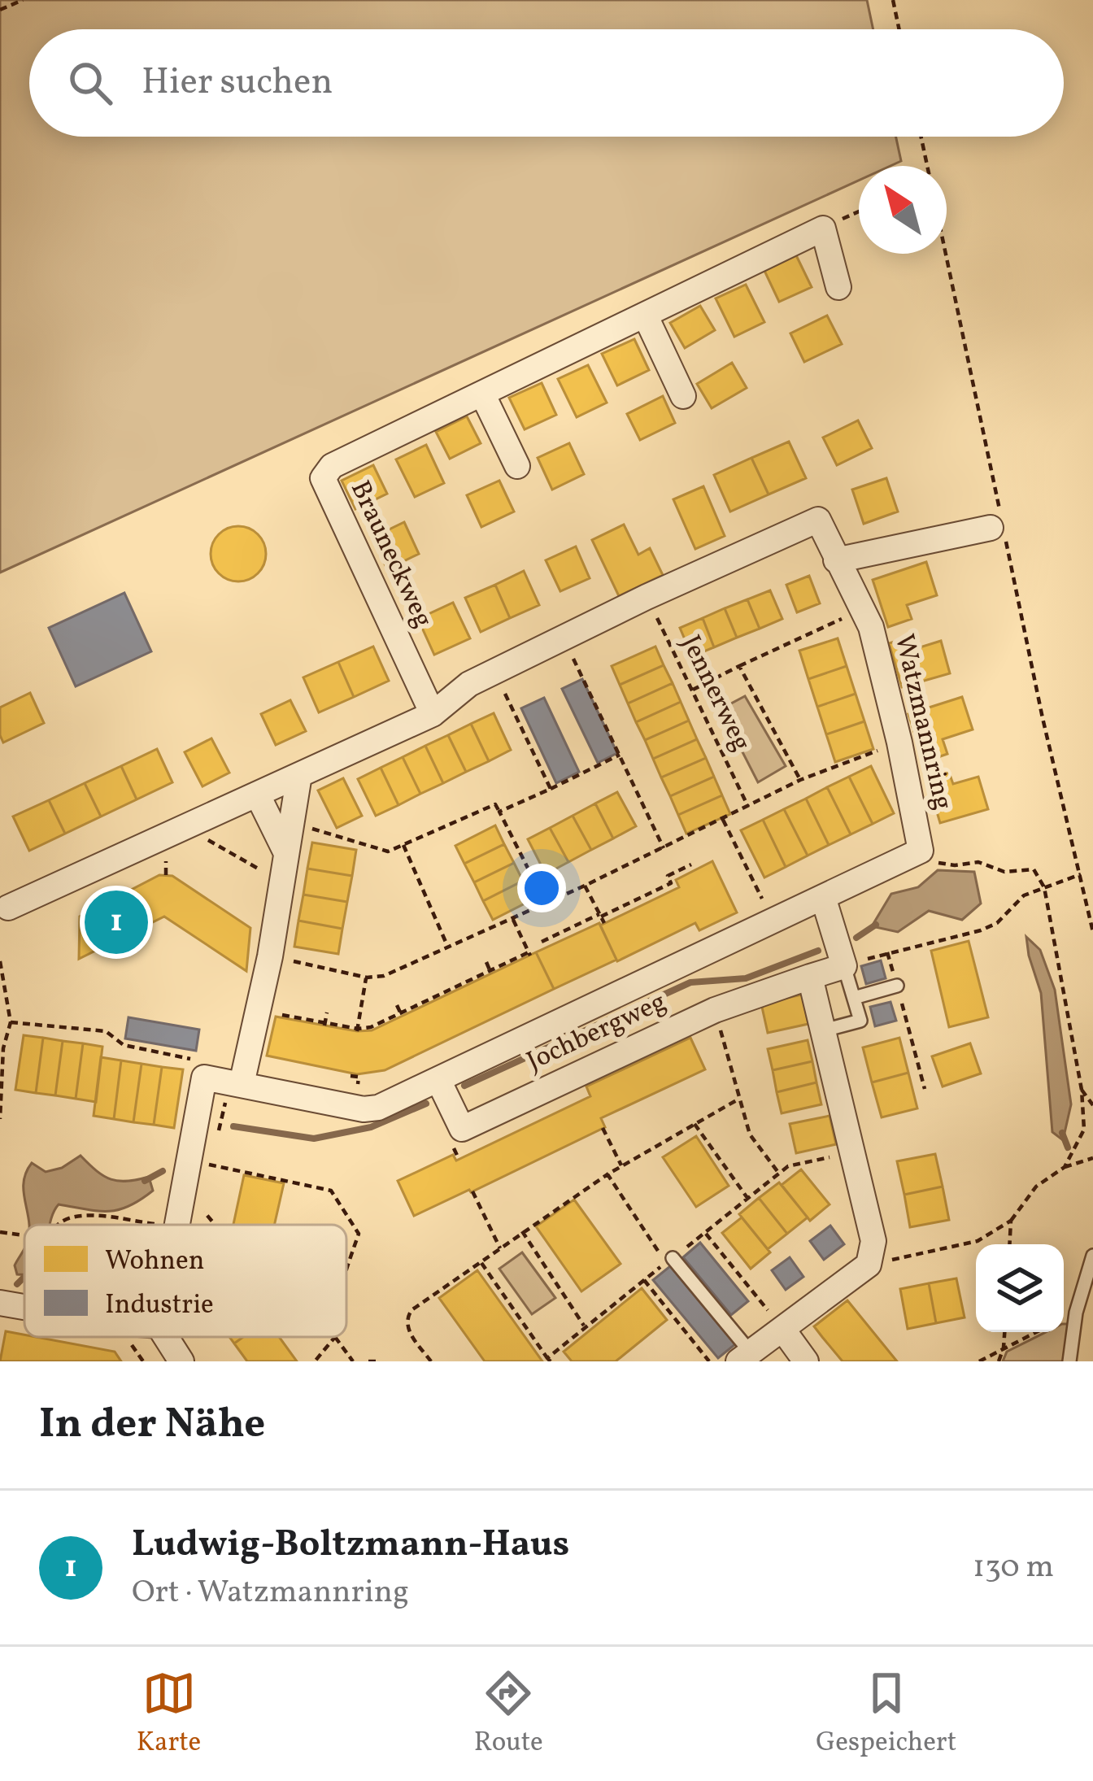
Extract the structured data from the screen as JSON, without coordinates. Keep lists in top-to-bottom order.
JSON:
{
  "streets": {
    "street": ["Brauneckweg", "Watzmannring", "Jochbergweg"],
    "path": ["Jennerweg"]
  },
  "crossings": [
    ["Brauneckweg", "Watzmannring"],
    ["Jennerweg", "Watzmannring"],
    ["Watzmannring", "Jochbergweg"]
  ],
  "legend": ["Wohnen", "Industrie"],
  "north": "top left",
  "page": {
    "search": "Hier suchen",
    "pins": "1",
    "heading": "In der Nähe",
    "list": [
      {
        "mark": "1",
        "name": "Ludwig-Boltzmann-Haus",
        "note": "Ort · Watzmannring",
        "value": "130 m"
      }
    ],
    "nav": ["Karte", "Route", "Gespeichert"]
  }
}
